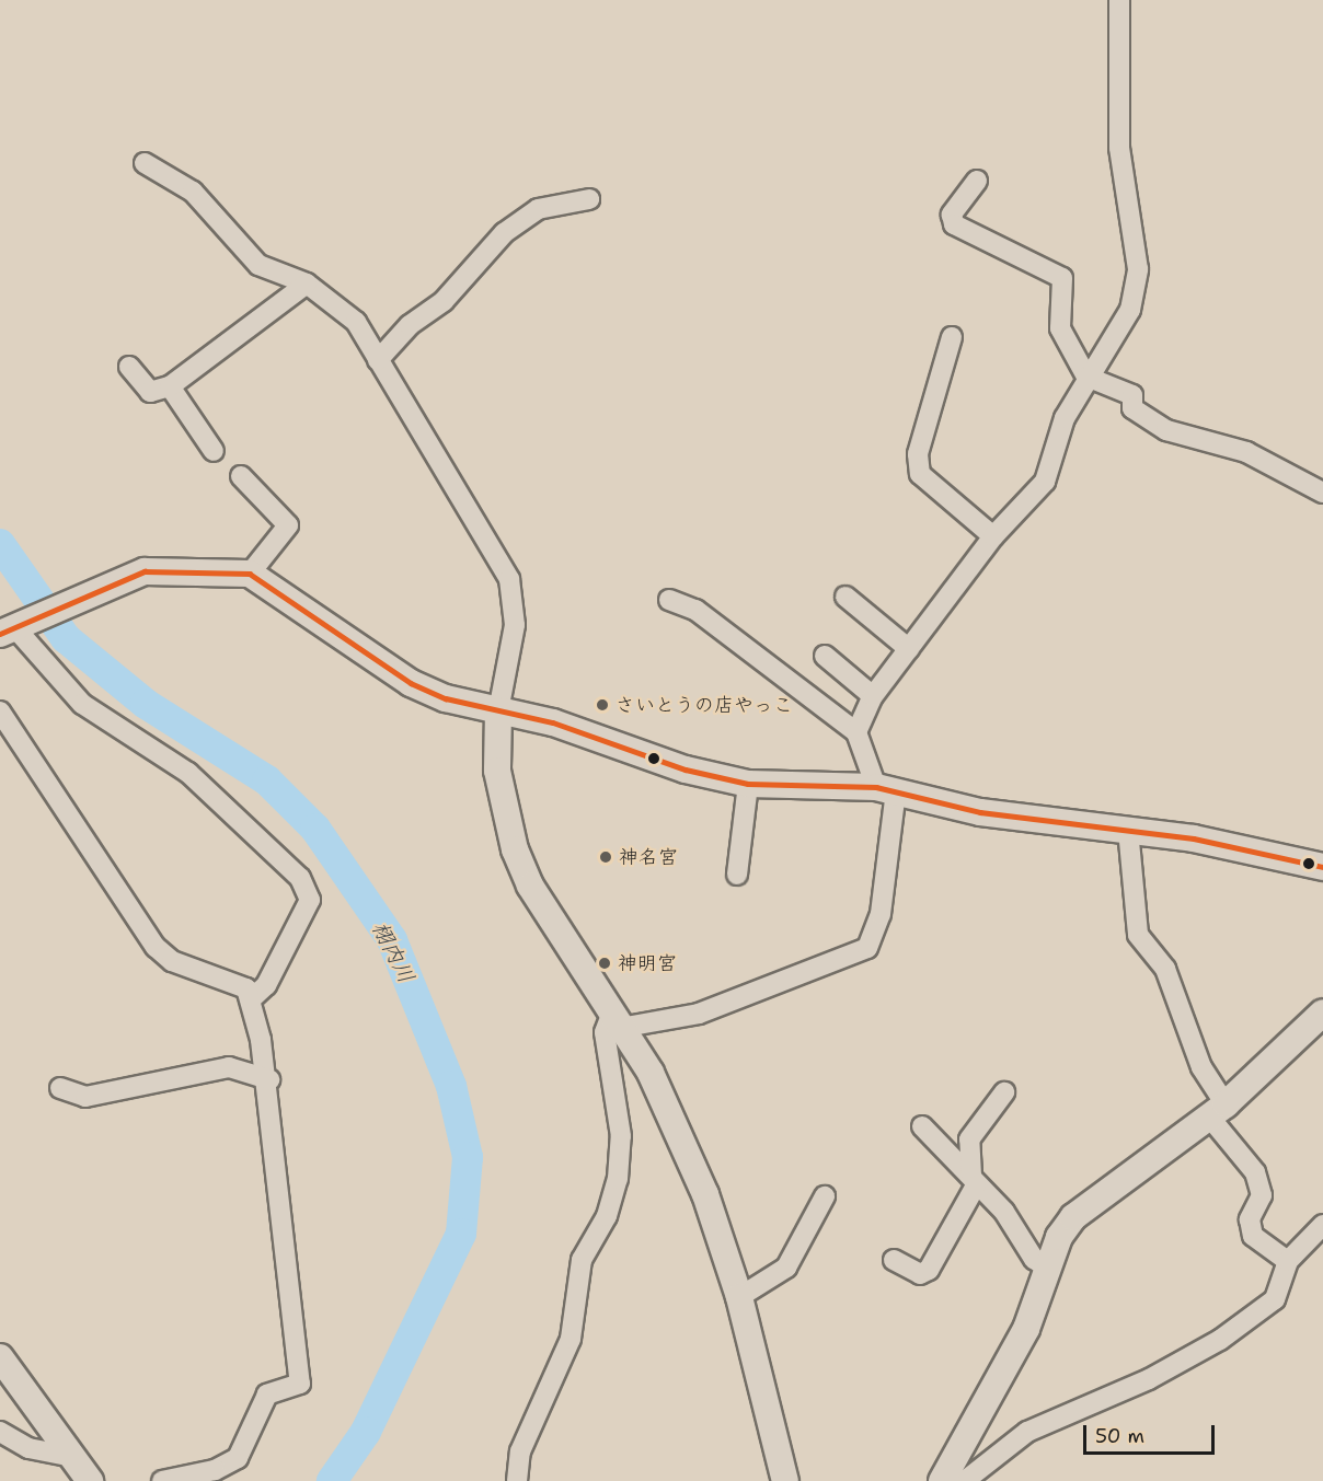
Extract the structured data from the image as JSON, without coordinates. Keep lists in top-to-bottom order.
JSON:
{
  "water": ["栩内川"],
  "places": ["さいとうの店やっこ", "神名宮", "神明宮"],
  "scale_bar": "50 m"
}
